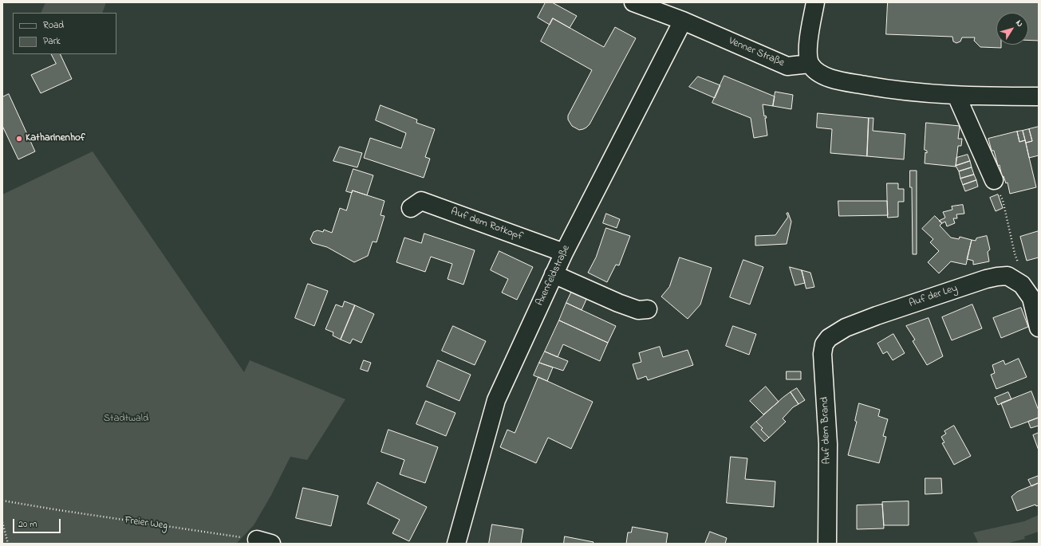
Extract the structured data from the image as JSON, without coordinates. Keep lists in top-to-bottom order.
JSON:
{
  "streets": {
    "street": [
      "Venner Straße",
      "Auf dem Rotkopf",
      "Axenfeldstraße",
      "Auf der Ley",
      "Auf dem Brand"
    ],
    "path": ["Freier Weg"]
  },
  "crossings": [
    ["Venner Straße", "Axenfeldstraße"],
    ["Auf dem Rotkopf", "Axenfeldstraße"],
    ["Auf der Ley", "Auf dem Brand"]
  ],
  "parks": ["Stadtwald"],
  "places": ["Katharinenhof"],
  "legend": ["Road", "Park"],
  "scale_bar": "20 m",
  "north": "top right"
}
